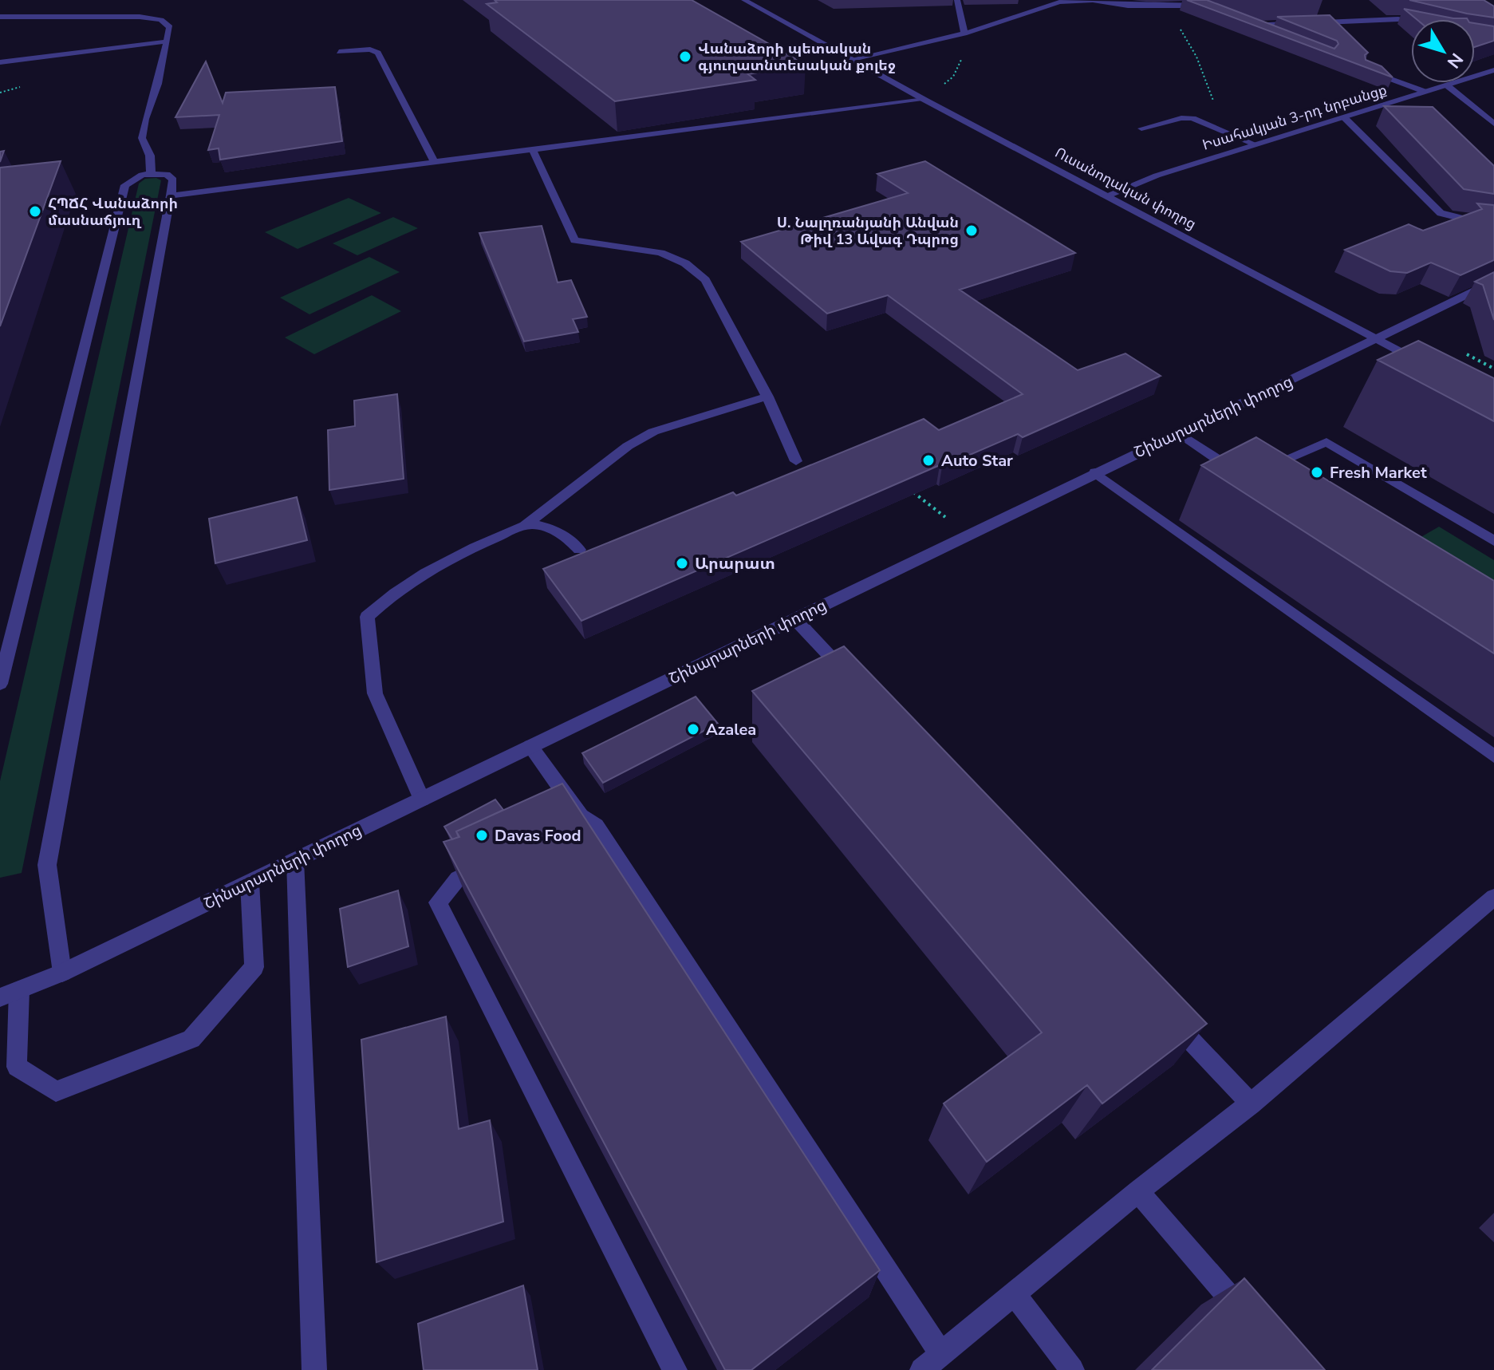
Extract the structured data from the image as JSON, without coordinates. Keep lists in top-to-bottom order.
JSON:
{
  "streets": {
    "street": ["Իսահակյան 3-րդ նրբանցք", "Ուսանողական փողոց", "Շինարարների փողոց"]
  },
  "crossings": [
    ["Իսահակյան 3-րդ նրբանցք", "Ուսանողական փողոց"],
    ["Ուսանողական փողոց", "Շինարարների փողոց"]
  ],
  "places": [
    "Վանաձորի պետական գյուղատնտեսական քոլեջ",
    "ՀՊՃՀ Վանաձորի մասնաճյուղ",
    "Ս. Նալղռանյանի Անվան Թիվ 13 Ավագ Դպրոց",
    "Auto Star",
    "Fresh Market",
    "Արարատ",
    "Azalea",
    "Davas Food"
  ],
  "north": "bottom right"
}
